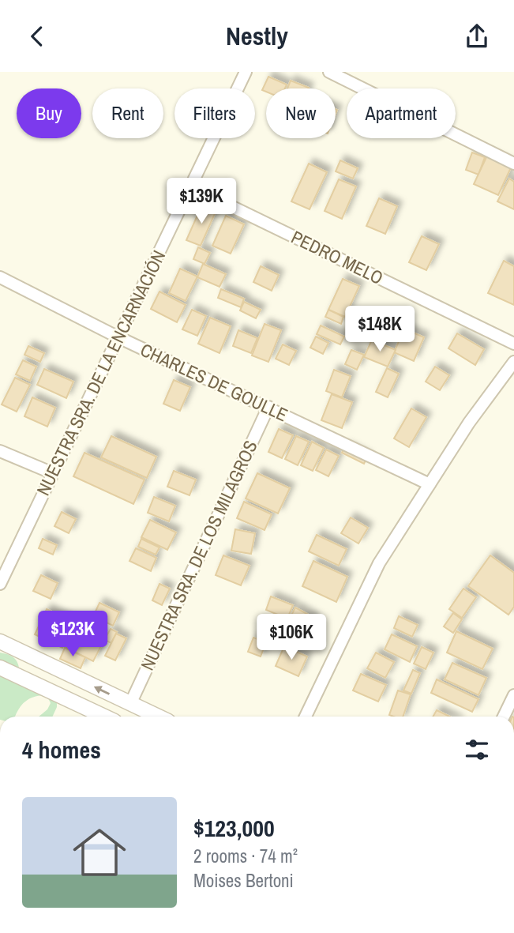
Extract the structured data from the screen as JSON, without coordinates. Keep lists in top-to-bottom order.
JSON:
{
  "streets": {
    "street": [
      "PEDRO MELO",
      "NUESTRA SRA. DE LA ENCARNACIÓN",
      "CHARLES DE GOULLE",
      "NUESTRA SRA. DE LOS MILAGROS"
    ]
  },
  "crossings": [
    ["PEDRO MELO", "NUESTRA SRA. DE LA ENCARNACIÓN"],
    ["NUESTRA SRA. DE LA ENCARNACIÓN", "CHARLES DE GOULLE"],
    ["CHARLES DE GOULLE", "NUESTRA SRA. DE LOS MILAGROS"]
  ],
  "page": {
    "header": "Nestly",
    "chip": [
      "Buy",
      "Rent",
      "Filters",
      "New",
      "Apartment"
    ],
    "price": [
      "$139K",
      "$148K",
      "$123K",
      "$106K"
    ],
    "heading": "4 homes",
    "list": [
      {
        "name": "$123,000",
        "note": "2 rooms · 74 m² · Moises Bertoni"
      }
    ]
  }
}
